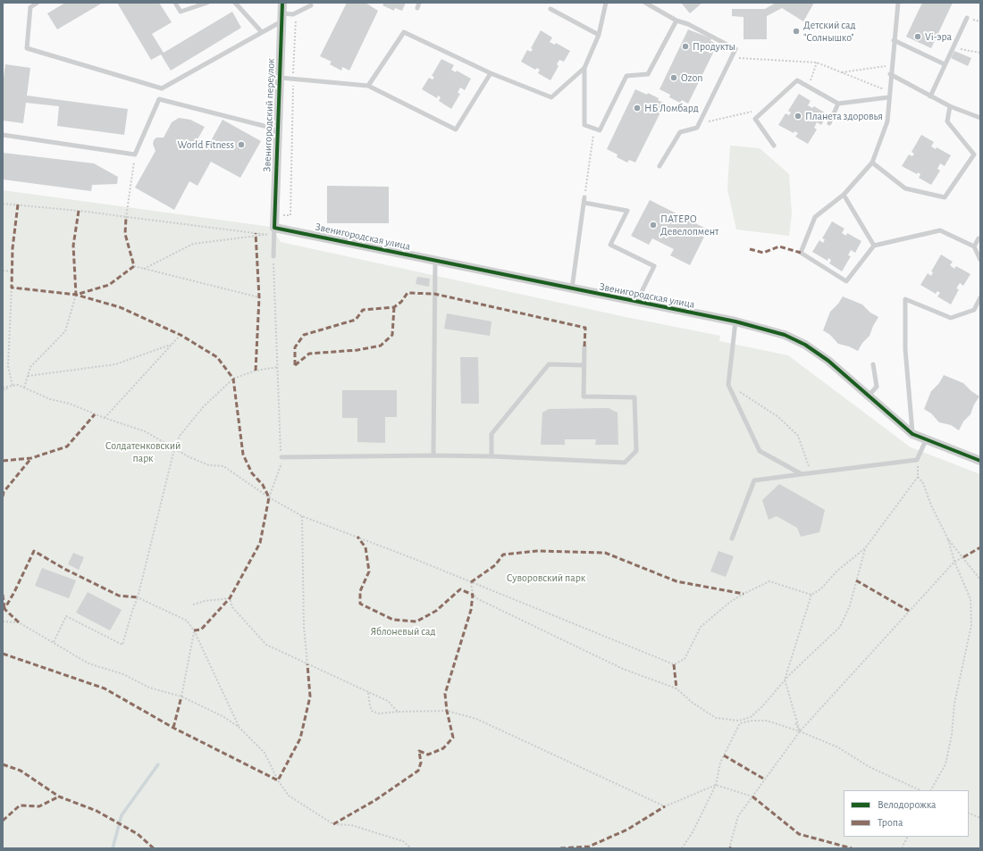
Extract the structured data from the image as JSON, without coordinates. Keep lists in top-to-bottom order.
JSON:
{
  "streets": {
    "street": ["Звенигородский переулок", "Звенигородская улица"]
  },
  "crossings": [
    ["Звенигородский переулок", "Звенигородская улица"]
  ],
  "parks": ["Солдатенковский парк", "Суворовский парк", "Яблоневый сад"],
  "places": [
    "Детский сад \"Солнышко\"",
    "Vi-эра",
    "Продукты",
    "Ozon",
    "НБ Ломбард",
    "Планета здоровья",
    "World Fitness",
    "ПАТЕРО Девелопмент"
  ],
  "legend": ["Велодорожка", "Тропа"]
}
